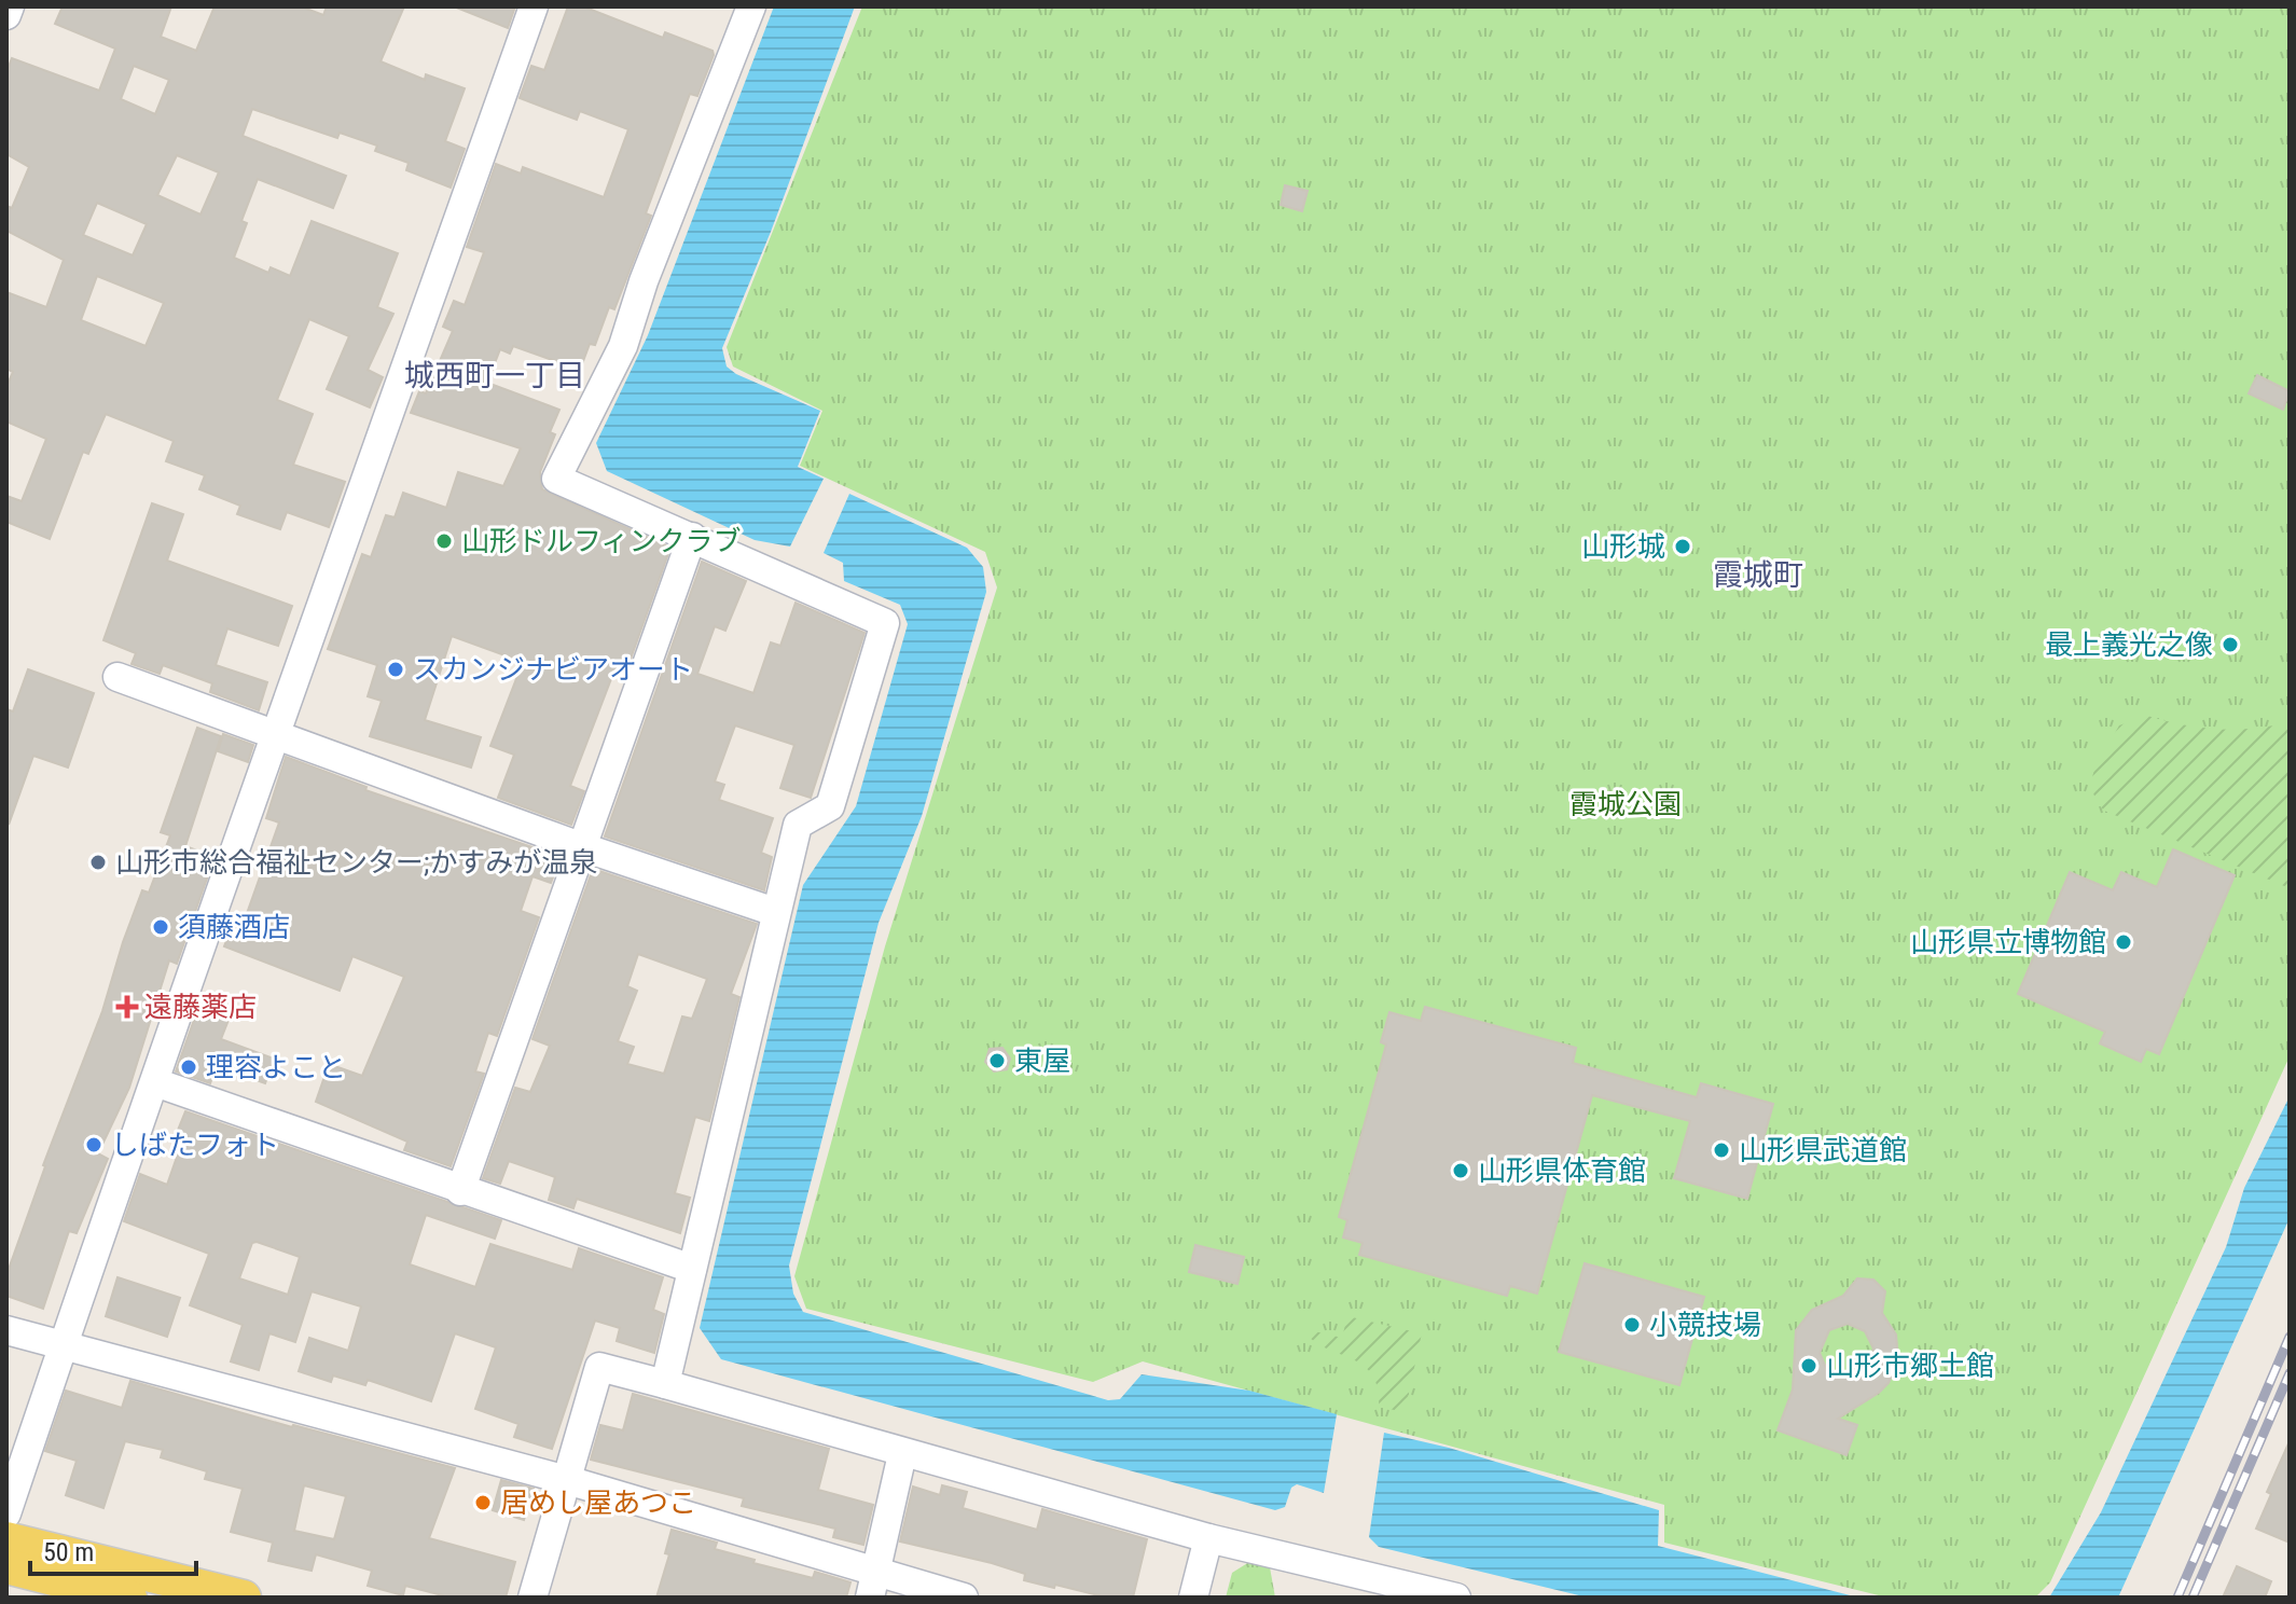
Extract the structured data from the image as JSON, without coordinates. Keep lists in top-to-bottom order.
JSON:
{
  "districts": ["城西町一丁目", "霞城町"],
  "parks": ["霞城公園"],
  "places": {
    "other": [
      "山形ドルフィンクラブ",
      "山形城",
      "最上義光之像",
      "スカンジナビアオート",
      "山形市総合福祉センター;かすみが温泉",
      "須藤酒店",
      "山形県立博物館",
      "東屋",
      "理容よこと",
      "しばたフォト",
      "山形県武道館",
      "山形県体育館",
      "小競技場",
      "山形市郷土館",
      "居めし屋あつこ"
    ],
    "health": ["遠藤薬店"]
  },
  "scale_bar": "50 m"
}
